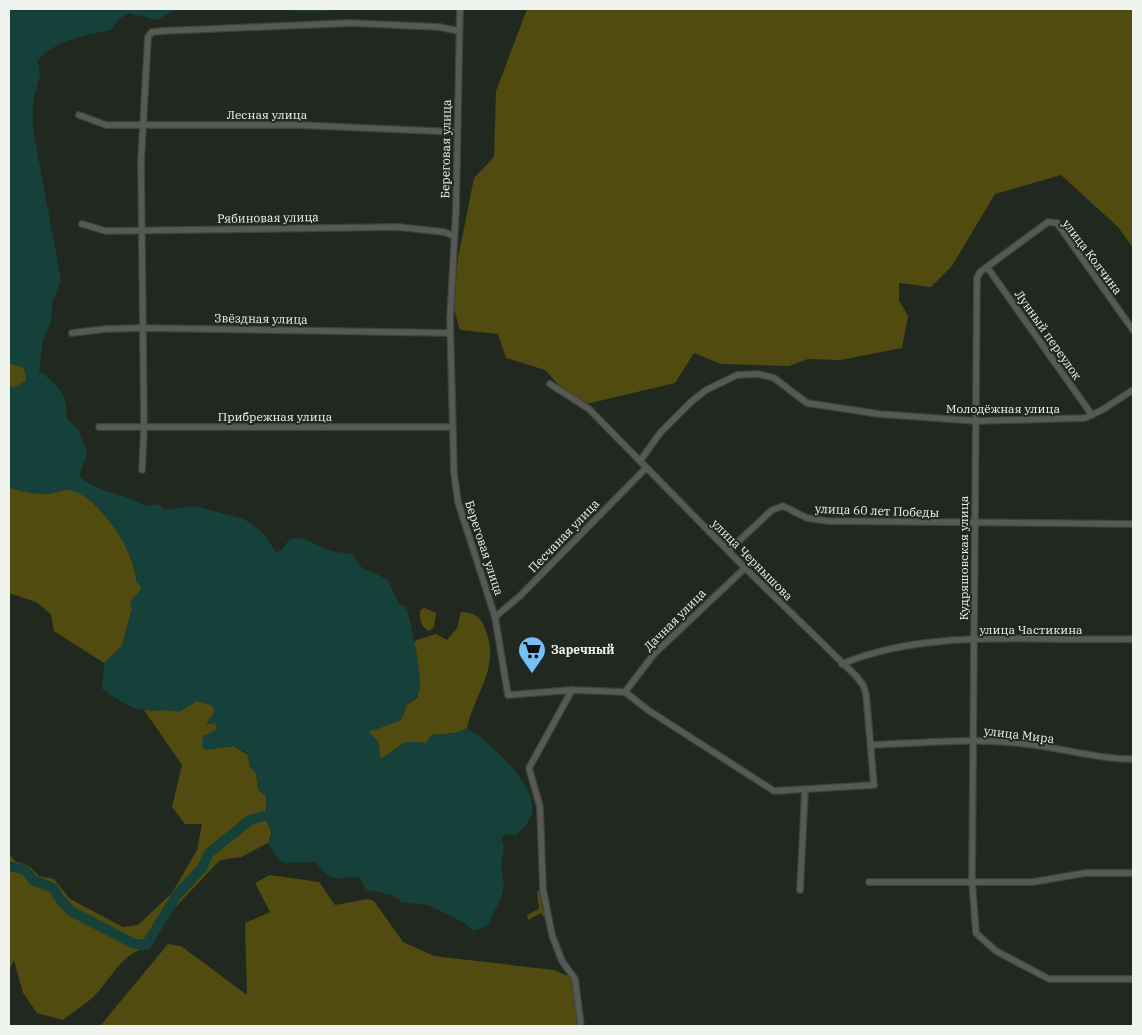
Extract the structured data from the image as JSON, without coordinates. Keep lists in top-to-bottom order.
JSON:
{
  "streets": {
    "street": [
      "Лесная улица",
      "Береговая улица",
      "Рябиновая улица",
      "улица Колчина",
      "Звёздная улица",
      "Лунный переулок",
      "Молодёжная улица",
      "Прибрежная улица",
      "улица 60 лет Победы",
      "Песчаная улица",
      "Кудряшовская улица",
      "улица Чернышова",
      "Дачная улица",
      "улица Частикина",
      "улица Мира"
    ]
  },
  "crossings": [
    ["Лесная улица", "Береговая улица"],
    ["Береговая улица", "Рябиновая улица"],
    ["Береговая улица", "Звёздная улица"],
    ["Береговая улица", "Прибрежная улица"],
    ["Береговая улица", "Песчаная улица"],
    ["Береговая улица", "Дачная улица"],
    ["улица Колчина", "Кудряшовская улица"],
    ["Лунный переулок", "Молодёжная улица"],
    ["Лунный переулок", "Кудряшовская улица"],
    ["Молодёжная улица", "Кудряшовская улица"],
    ["Молодёжная улица", "улица Чернышова"],
    ["улица 60 лет Победы", "Кудряшовская улица"],
    ["улица 60 лет Победы", "улица Чернышова"],
    ["Песчаная улица", "улица Чернышова"],
    ["Кудряшовская улица", "улица Частикина"],
    ["Кудряшовская улица", "улица Мира"],
    ["улица Чернышова", "Дачная улица"],
    ["улица Чернышова", "улица Частикина"],
    ["улица Чернышова", "улица Мира"]
  ],
  "places": {
    "supermarket": ["Заречный"]
  }
}
